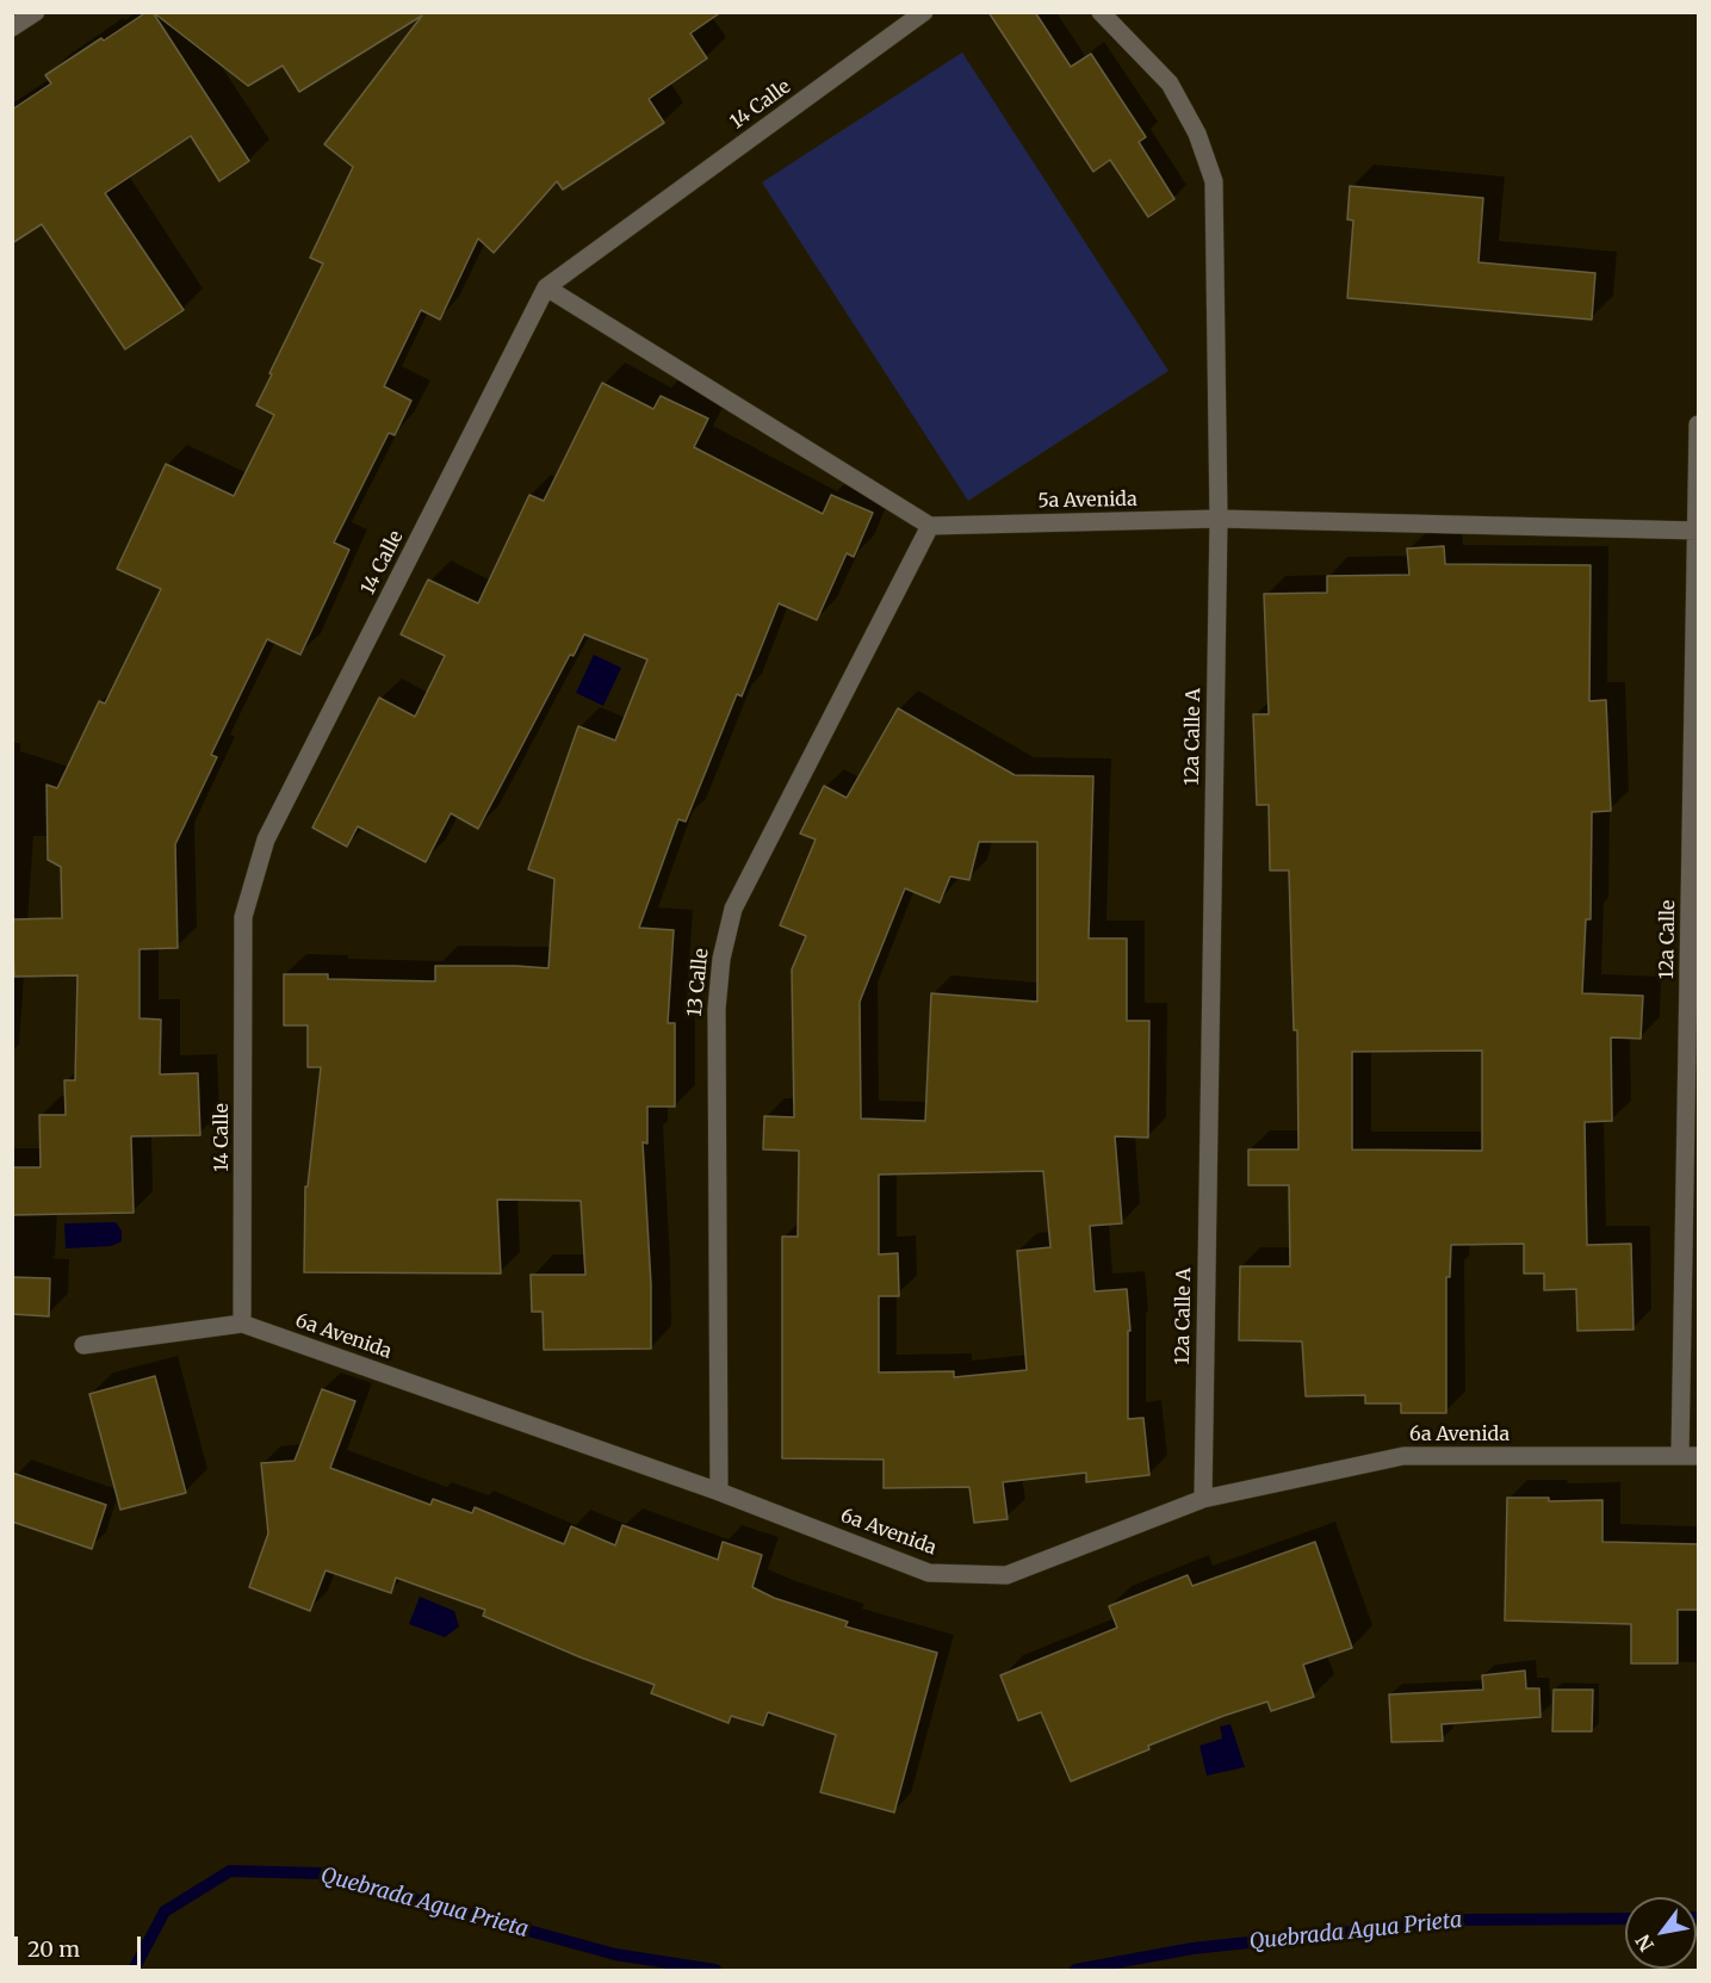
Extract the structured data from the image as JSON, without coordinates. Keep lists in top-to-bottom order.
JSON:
{
  "streets": {
    "street": [
      "14 Calle",
      "5a Avenida",
      "12a Calle A",
      "12a Calle",
      "13 Calle",
      "6a Avenida"
    ]
  },
  "crossings": [
    ["14 Calle", "6a Avenida"],
    ["5a Avenida", "12a Calle A"],
    ["5a Avenida", "12a Calle"],
    ["5a Avenida", "13 Calle"],
    ["12a Calle A", "6a Avenida"],
    ["12a Calle", "6a Avenida"],
    ["13 Calle", "6a Avenida"]
  ],
  "water": ["Quebrada Agua Prieta"],
  "scale_bar": "20 m",
  "north": "bottom left"
}
